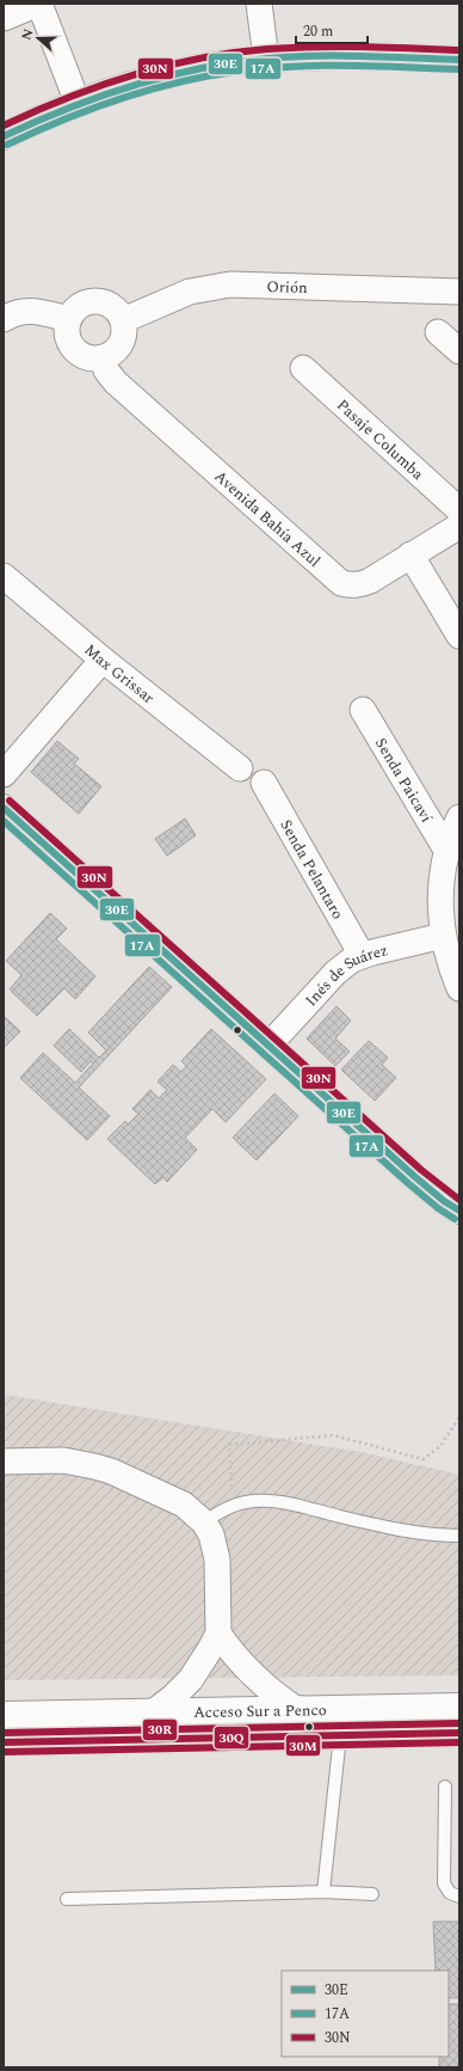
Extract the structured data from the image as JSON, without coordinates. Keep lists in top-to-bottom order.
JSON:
{
  "streets": {
    "street": [
      "Orión",
      "Pasaje Columba",
      "Avenida Bahía Azul",
      "Max Grissar",
      "Senda Paicaví",
      "Senda Pelantaro",
      "Inés de Suárez",
      "Acceso Sur a Penco"
    ]
  },
  "crossings": [
    ["Orión", "Avenida Bahía Azul"],
    ["Senda Pelantaro", "Inés de Suárez"]
  ],
  "lines": [
    "transit line 30N",
    "transit line 30E",
    "transit line 17A",
    "transit line 30R",
    "transit line 30Q",
    "transit line 30M"
  ],
  "legend": ["30E", "17A", "30N"],
  "scale_bar": "20 m",
  "north": "left"
}
